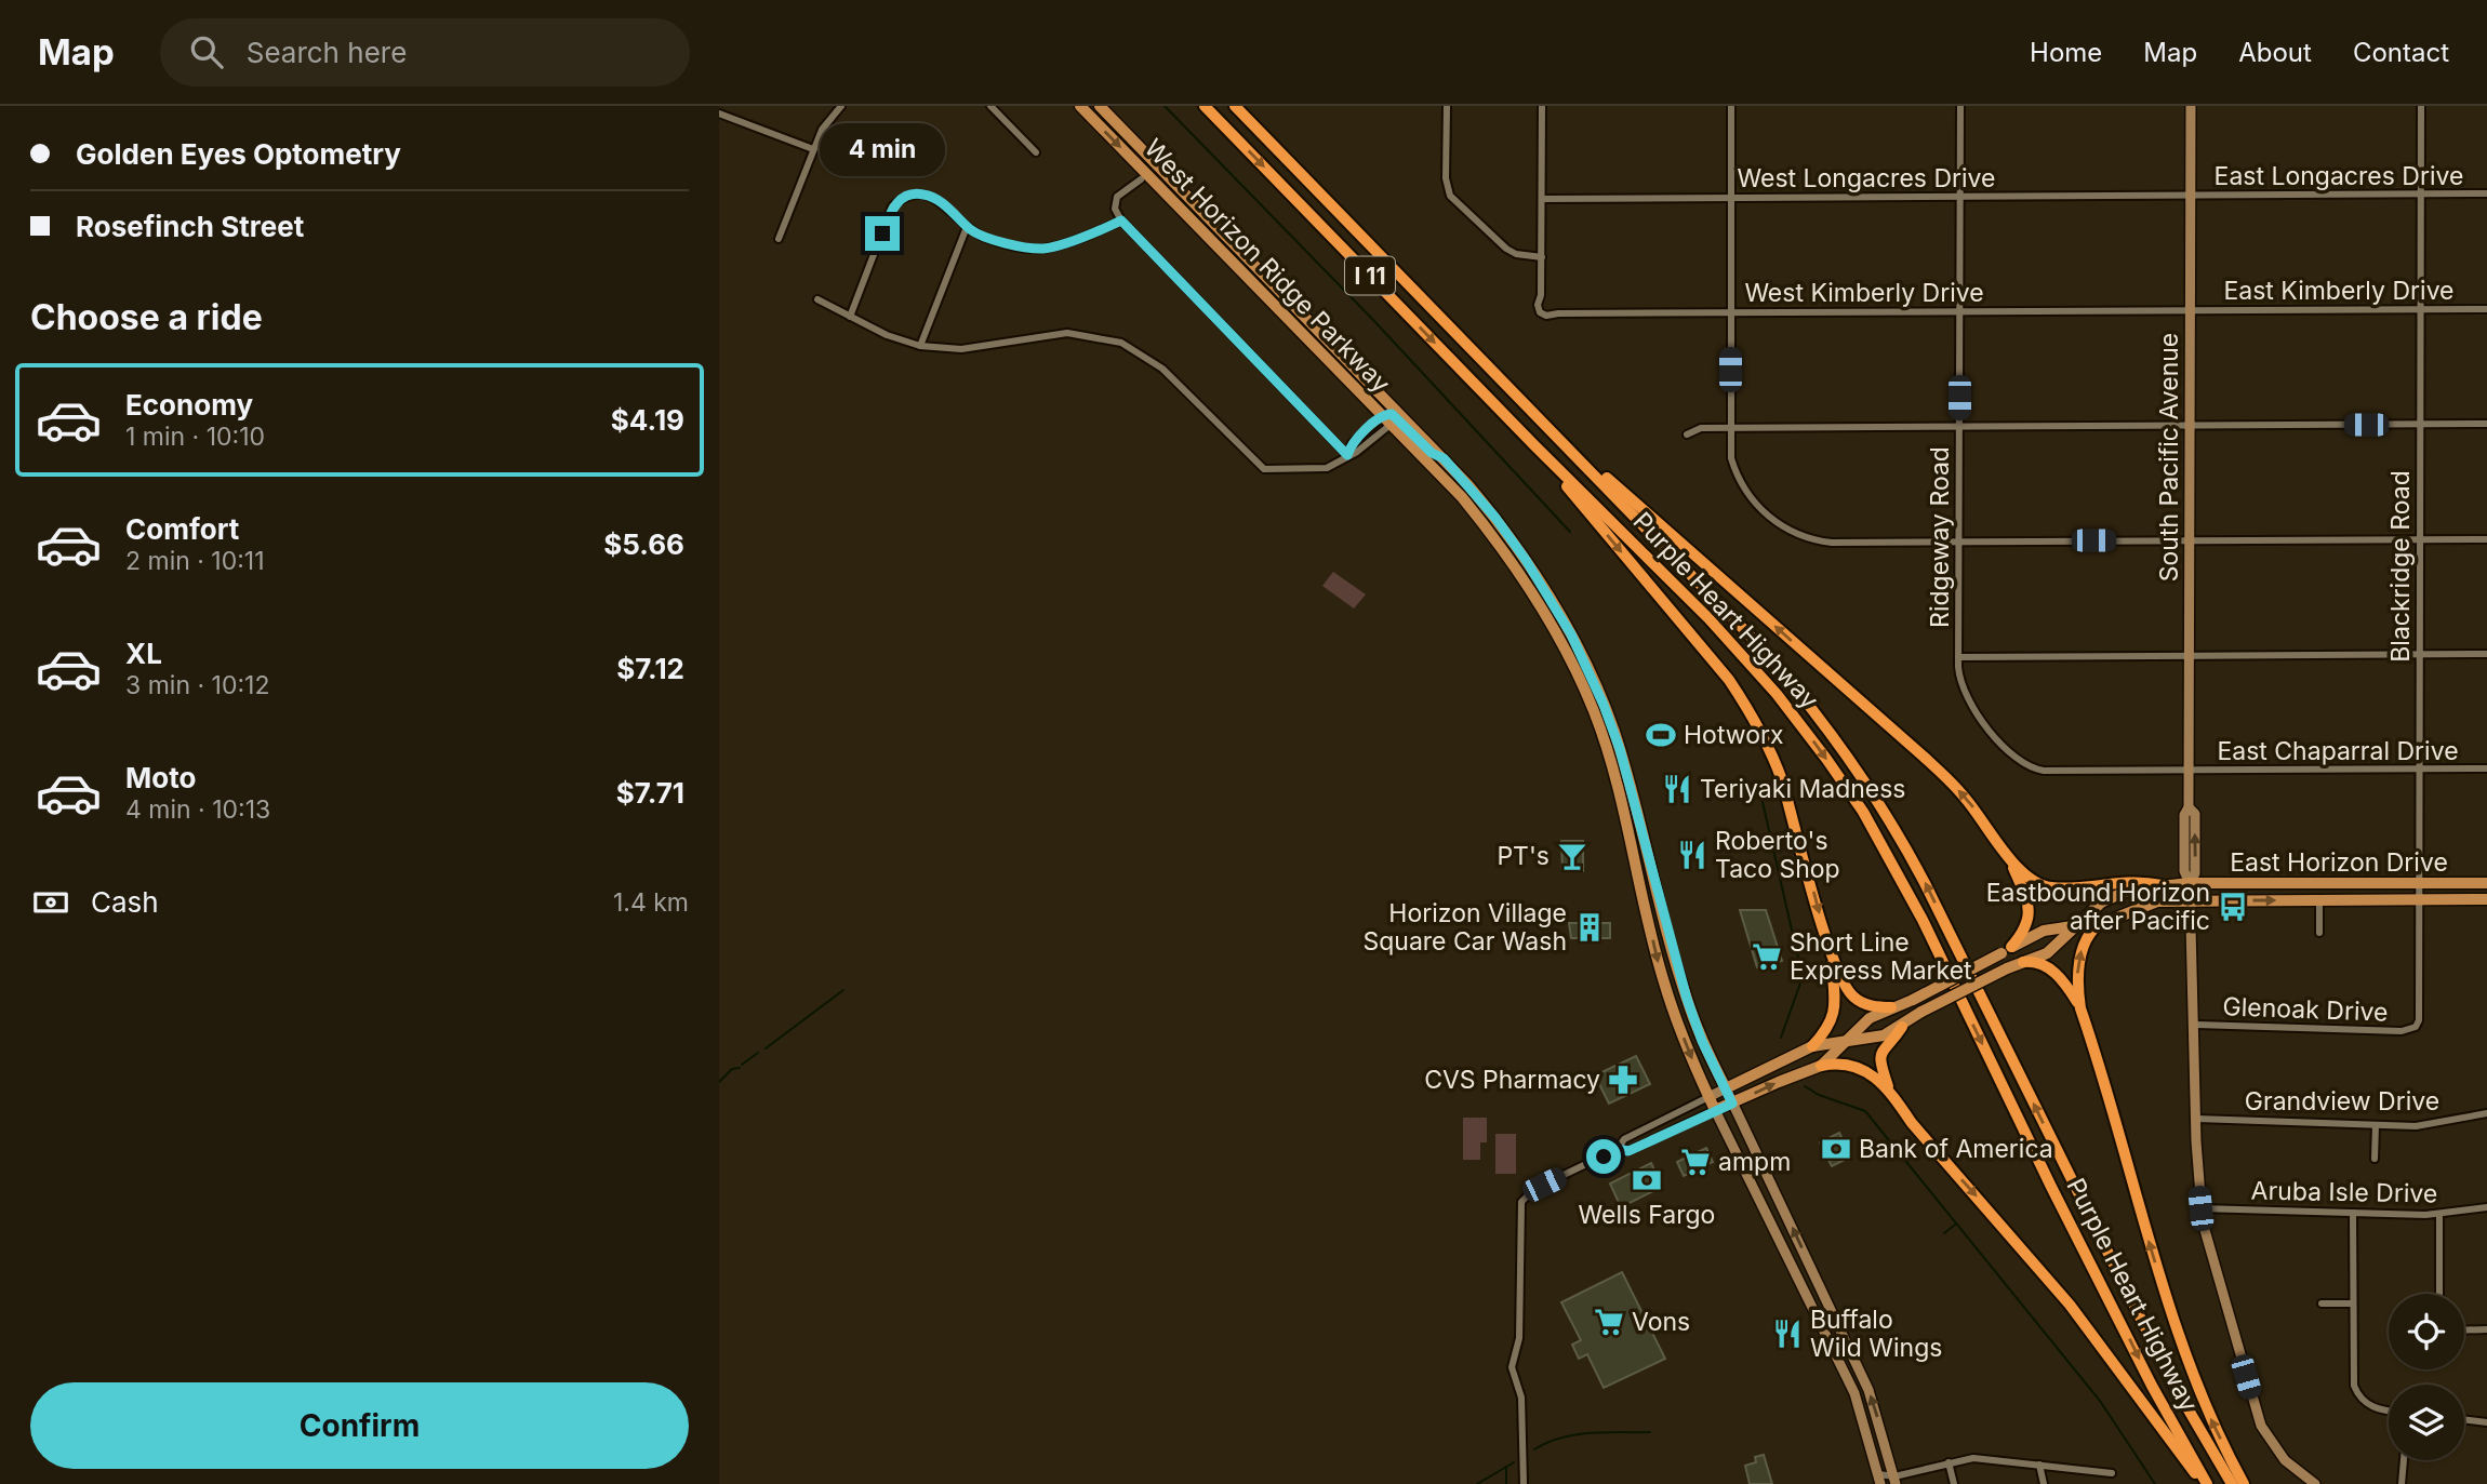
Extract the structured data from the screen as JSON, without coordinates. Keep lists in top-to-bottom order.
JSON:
{
  "streets": {
    "highway": ["I 11", "Purple Heart Highway"],
    "main road": ["West Horizon Ridge Parkway", "East Horizon Drive"],
    "street": [
      "East Longacres Drive",
      "West Longacres Drive",
      "East Kimberly Drive",
      "West Kimberly Drive",
      "South Pacific Avenue",
      "Ridgeway Road",
      "Blackridge Road",
      "East Chaparral Drive",
      "Glenoak Drive",
      "Grandview Drive",
      "Aruba Isle Drive"
    ]
  },
  "crossings": [
    ["East Longacres Drive", "West Longacres Drive"],
    ["East Longacres Drive", "South Pacific Avenue"],
    ["East Longacres Drive", "Blackridge Road"],
    ["West Longacres Drive", "South Pacific Avenue"],
    ["West Longacres Drive", "Ridgeway Road"],
    ["East Kimberly Drive", "West Kimberly Drive"],
    ["East Kimberly Drive", "South Pacific Avenue"],
    ["East Kimberly Drive", "Blackridge Road"],
    ["West Kimberly Drive", "South Pacific Avenue"],
    ["West Kimberly Drive", "Ridgeway Road"],
    ["South Pacific Avenue", "East Chaparral Drive"],
    ["South Pacific Avenue", "East Horizon Drive"],
    ["South Pacific Avenue", "Glenoak Drive"],
    ["South Pacific Avenue", "Grandview Drive"],
    ["South Pacific Avenue", "Aruba Isle Drive"],
    ["Ridgeway Road", "East Chaparral Drive"],
    ["Blackridge Road", "East Chaparral Drive"],
    ["Blackridge Road", "East Horizon Drive"],
    ["Blackridge Road", "Glenoak Drive"]
  ],
  "places": {
    "sports": ["Hotworx"],
    "restaurant": ["Teriyaki Madness", "Roberto's Taco Shop", "Buffalo Wild Wings"],
    "bar": ["PT's"],
    "bus stop": ["Eastbound Horizon after Pacific"],
    "building": ["Horizon Village Square Car Wash"],
    "supermarket": ["Short Line Express Market", "ampm", "Vons"],
    "pharmacy": ["CVS Pharmacy"],
    "bank": ["Bank of America", "Wells Fargo"]
  },
  "page": {
    "header": "Map",
    "search": "Search here",
    "nav": [
      "Home",
      "Map",
      "About",
      "Contact"
    ],
    "banner": ["Golden Eyes Optometry", "Rosefinch Street"],
    "bubble": "4 min",
    "heading": "Choose a ride",
    "list": [
      {
        "name": "Economy",
        "note": "1 min · 10:10",
        "value": "$4.19"
      },
      {
        "name": "Comfort",
        "note": "2 min · 10:11",
        "value": "$5.66"
      },
      {
        "name": "XL",
        "note": "3 min · 10:12",
        "value": "$7.12"
      },
      {
        "name": "Moto",
        "note": "4 min · 10:13",
        "value": "$7.71"
      }
    ],
    "pay": ["Cash", "1.4 km"],
    "buttons": "Confirm"
  }
}
